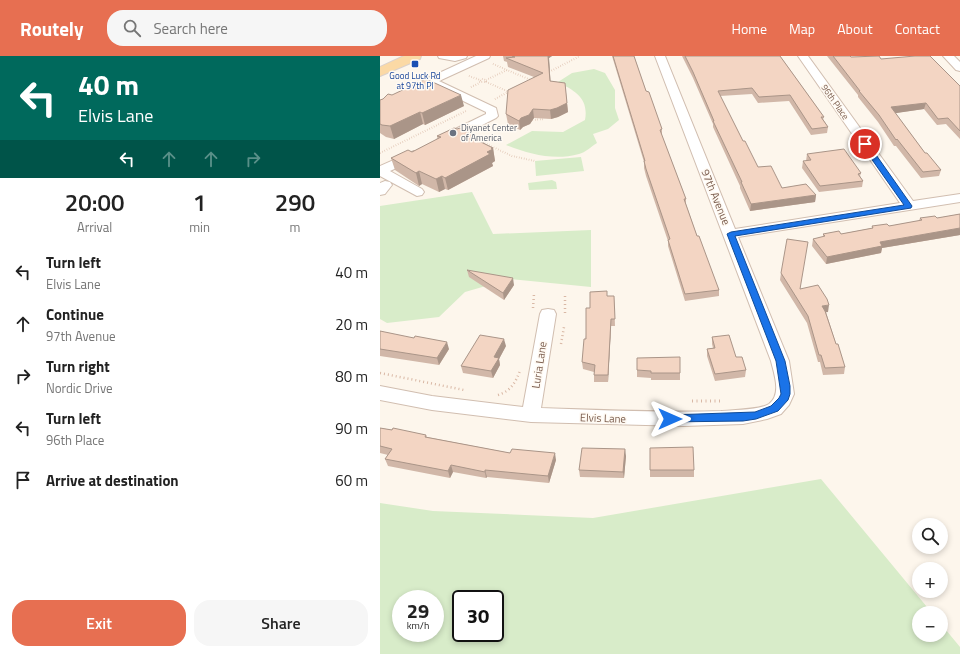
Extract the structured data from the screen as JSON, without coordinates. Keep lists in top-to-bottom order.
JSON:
{
  "streets": {
    "street": [
      "96th Place",
      "97th Avenue",
      "Luria Lane",
      "Elvis Lane"
    ]
  },
  "crossings": [
    ["97th Avenue", "Elvis Lane"],
    ["Luria Lane", "Elvis Lane"]
  ],
  "places": {
    "transit": ["Good Luck Rd at 97th Pl"],
    "other": ["Diyanet Center of America"]
  },
  "page": {
    "header": "Routely",
    "search": "Search here",
    "nav": [
      "Home",
      "Map",
      "About",
      "Contact"
    ],
    "turn": ["40 m", "Elvis Lane"],
    "eta": [
      "20:00",
      "Arrival",
      "1",
      "min",
      "290",
      "m"
    ],
    "list": [
      {
        "name": "Turn left",
        "note": "Elvis Lane",
        "value": "40 m"
      },
      {
        "name": "Continue",
        "note": "97th Avenue",
        "value": "20 m"
      },
      {
        "name": "Turn right",
        "note": "Nordic Drive",
        "value": "80 m"
      },
      {
        "name": "Turn left",
        "note": "96th Place",
        "value": "90 m"
      },
      {
        "name": "Arrive at destination",
        "value": "60 m"
      }
    ],
    "map_buttons": ["+", "−"],
    "speed": "29 km/h",
    "limit": "30",
    "buttons": ["Exit", "Share"]
  }
}
